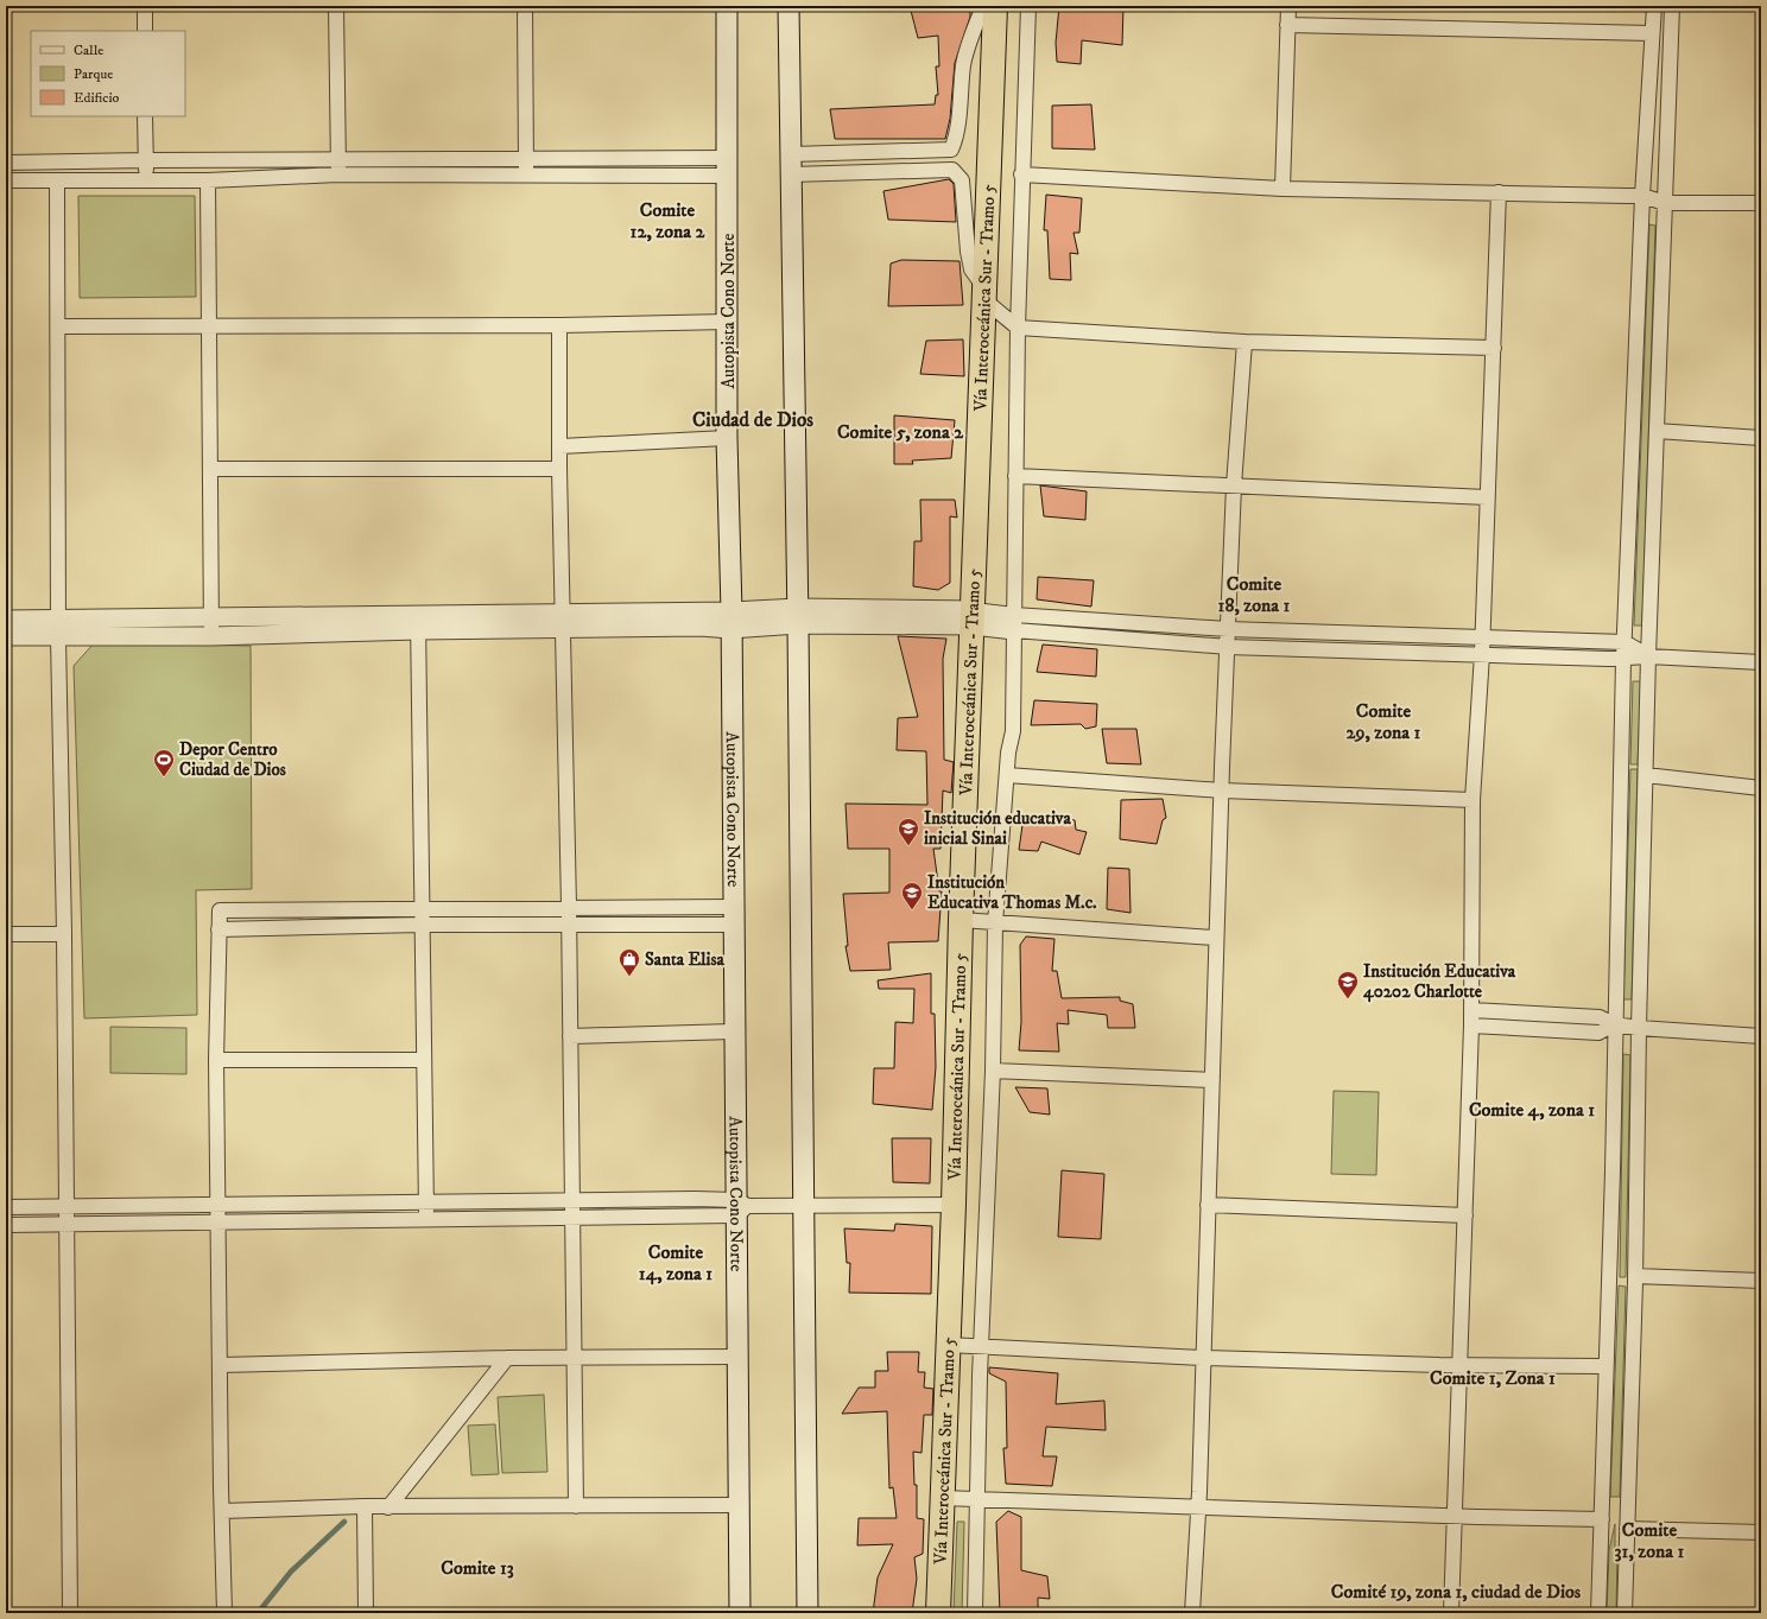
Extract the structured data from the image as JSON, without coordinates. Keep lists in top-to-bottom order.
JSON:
{
  "streets": {
    "highway": ["Vía Interoceánica Sur - Tramo 5"],
    "main road": ["Autopista Cono Norte"]
  },
  "districts": [
    "Comite 12, zona 2",
    "Ciudad de Dios",
    "Comite 5, zona 2",
    "Comite 18, zona 1",
    "Comite 29, zona 1",
    "Comite 4, zona 1",
    "Comite 14, zona 1",
    "Comite 1, Zona 1",
    "Comite 31, zona 1",
    "Comite 13",
    "Comité 19, zona 1, ciudad de Dios"
  ],
  "places": {
    "sports": ["Depor Centro Ciudad de Dios"],
    "school or university": ["Institución educativa inicial Sinai", "Institución Educativa Thomas M.c.", "Institución Educativa 40202 Charlotte"],
    "shop": ["Santa Elisa"]
  },
  "legend": ["Calle", "Parque", "Edificio"]
}
